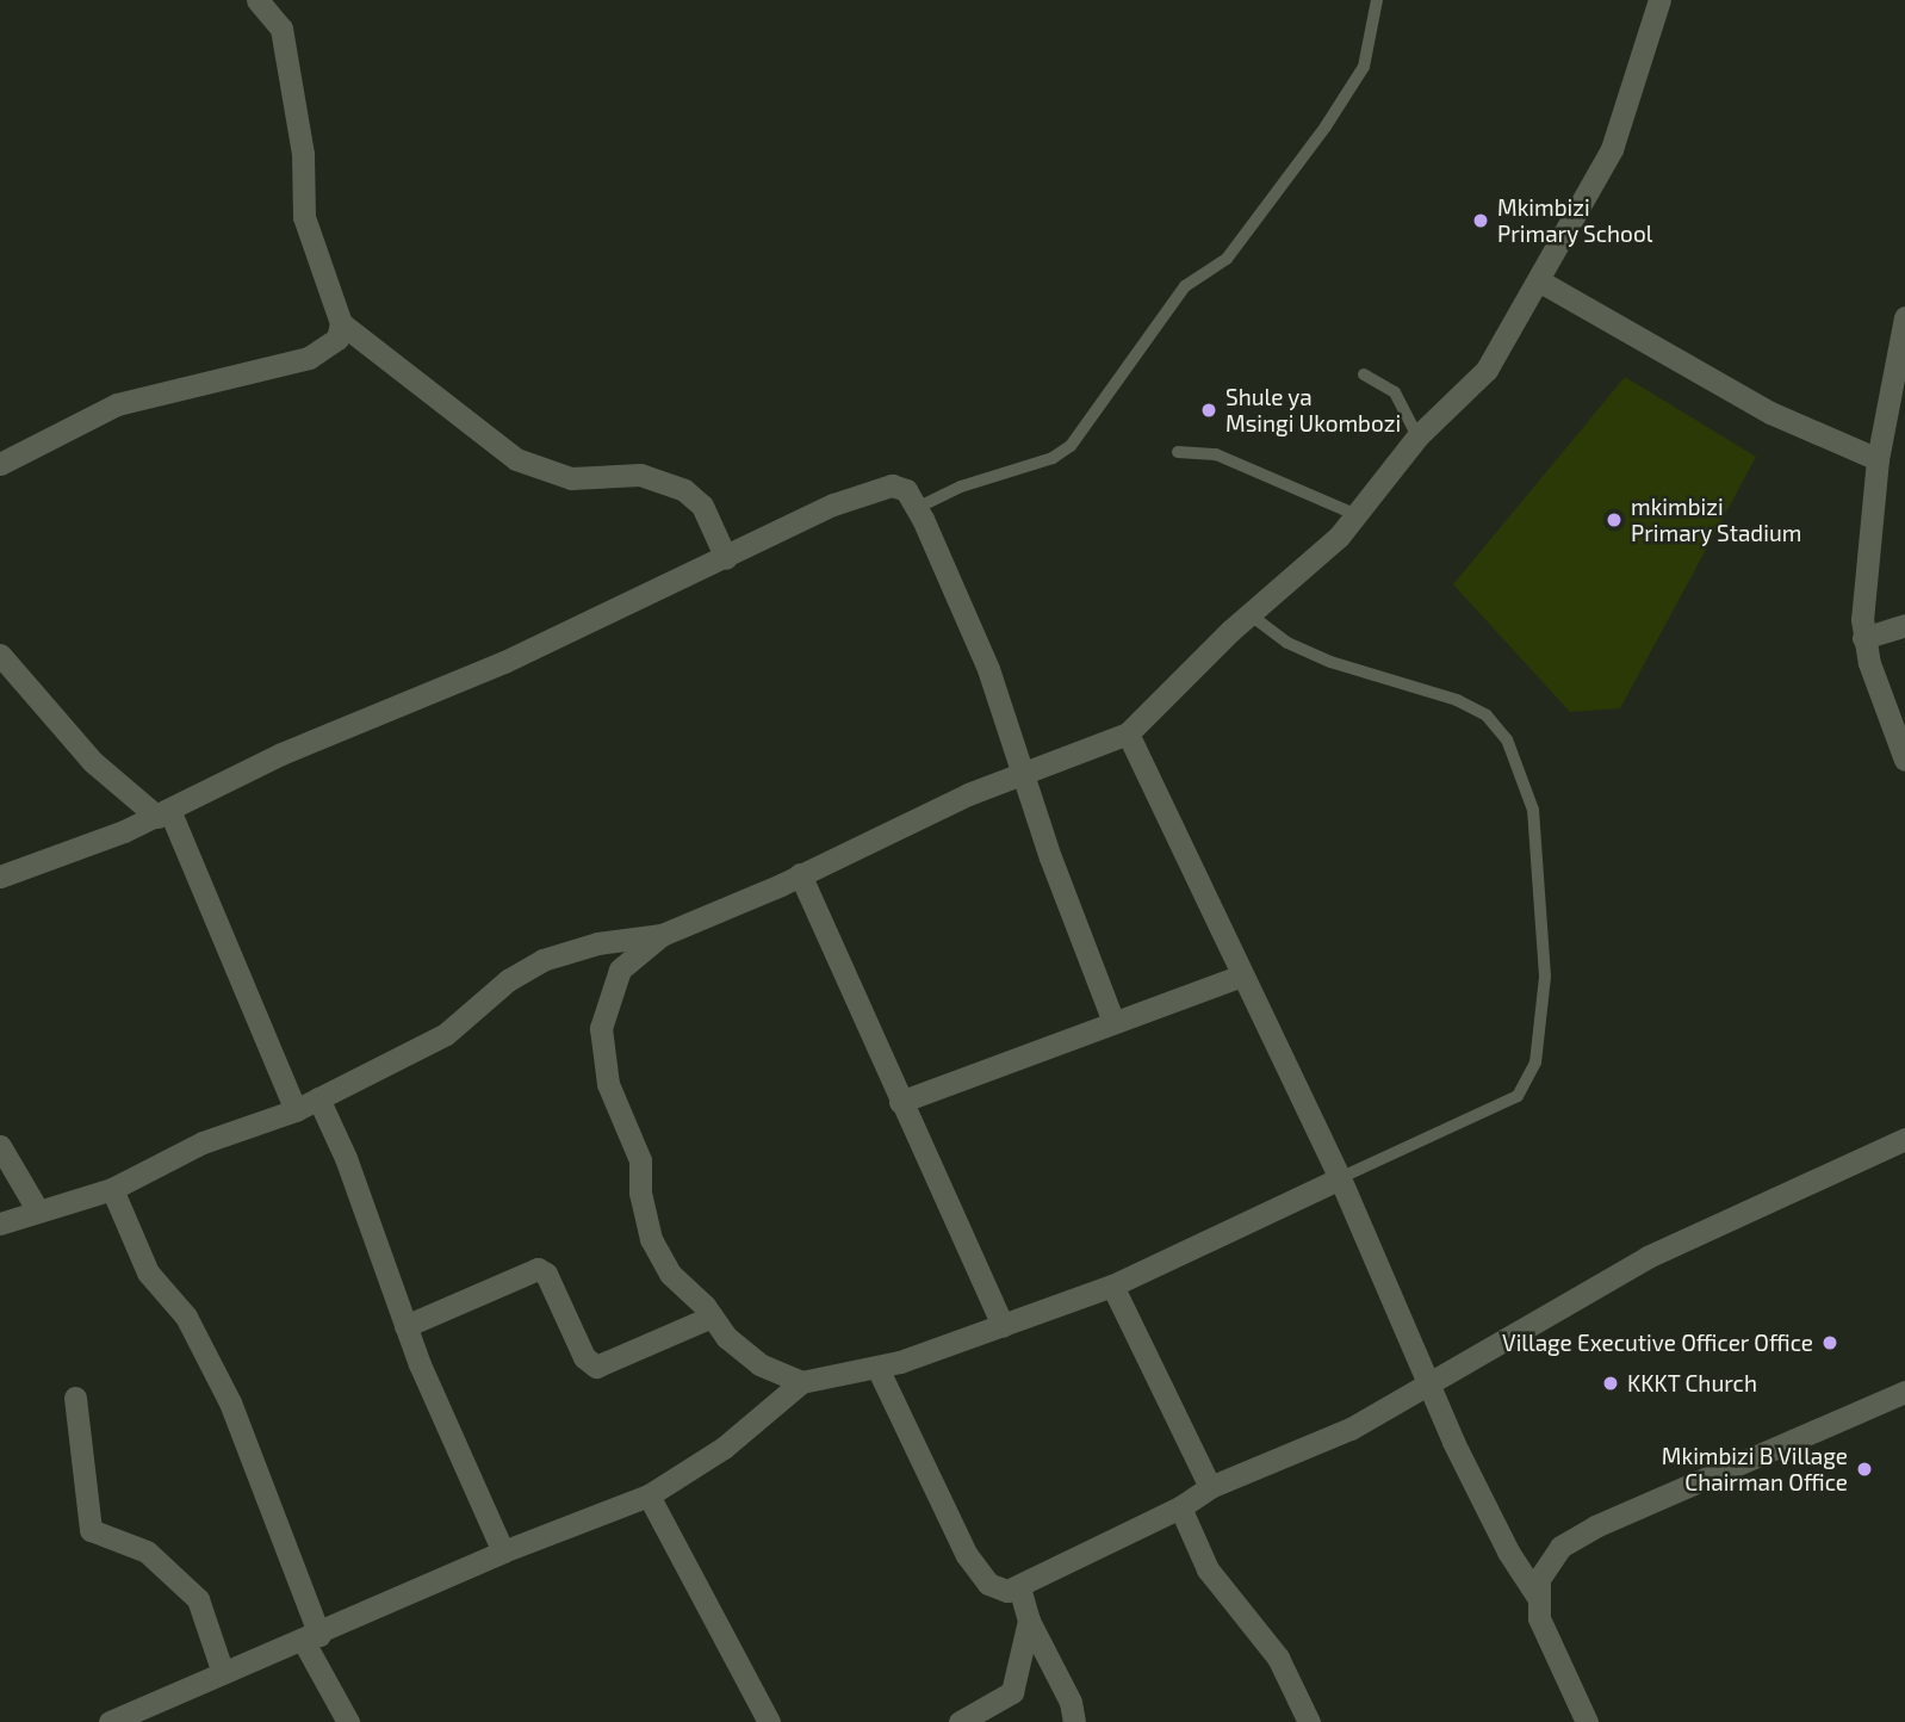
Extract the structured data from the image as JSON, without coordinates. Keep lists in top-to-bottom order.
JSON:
{
  "places": [
    "Mkimbizi Primary School",
    "Shule ya Msingi Ukombozi",
    "mkimbizi Primary Stadium",
    "Village Executive Officer Office",
    "KKKT Church",
    "Mkimbizi B Village Chairman Office"
  ]
}
